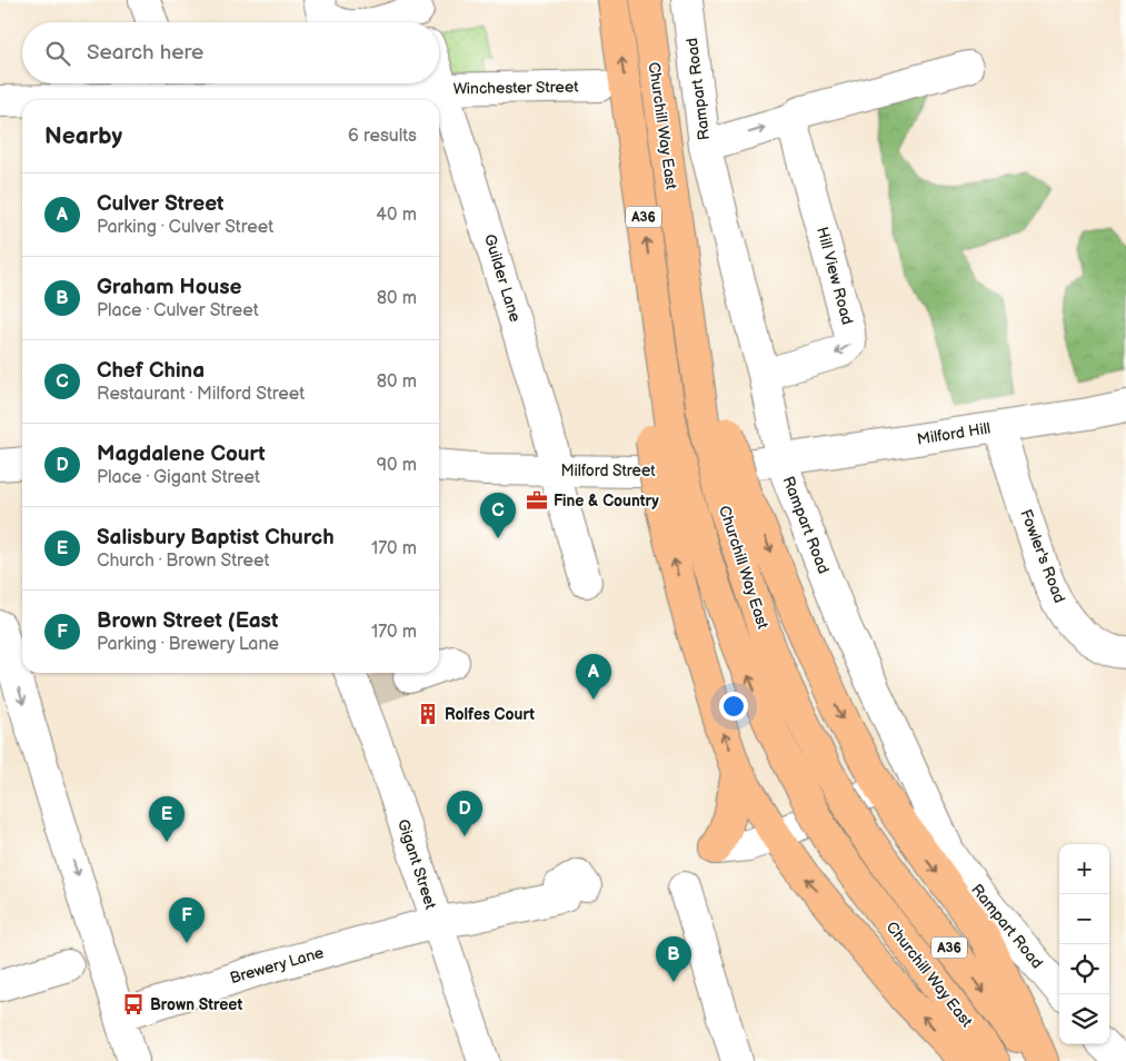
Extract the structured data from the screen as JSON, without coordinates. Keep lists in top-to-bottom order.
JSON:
{
  "streets": {
    "highway": ["Churchill Way East", "A36"],
    "street": [
      "Winchester Street",
      "Rampart Road",
      "Hill View Road",
      "Guilder Lane",
      "Milford Hill",
      "Milford Street",
      "Fowler's Road",
      "Gigant Street",
      "Brewery Lane"
    ]
  },
  "crossings": [
    ["Winchester Street", "Guilder Lane"],
    ["Rampart Road", "Hill View Road"],
    ["Rampart Road", "Milford Hill"],
    ["Rampart Road", "Milford Street"],
    ["Guilder Lane", "Milford Street"],
    ["Milford Hill", "Milford Street"],
    ["Milford Hill", "Fowler's Road"],
    ["Gigant Street", "Brewery Lane"]
  ],
  "places": {
    "office": ["Fine & Country"],
    "building": ["Rolfes Court"],
    "bus stop": ["Brown Street"]
  },
  "page": {
    "search": "Search here",
    "heading": ["Nearby", "6 results"],
    "list": [
      {
        "mark": "A",
        "name": "Culver Street",
        "note": "Parking · Culver Street",
        "value": "40 m"
      },
      {
        "mark": "B",
        "name": "Graham House",
        "note": "Place · Culver Street",
        "value": "80 m"
      },
      {
        "mark": "C",
        "name": "Chef China",
        "note": "Restaurant · Milford Street",
        "value": "80 m"
      },
      {
        "mark": "D",
        "name": "Magdalene Court",
        "note": "Place · Gigant Street",
        "value": "90 m"
      },
      {
        "mark": "E",
        "name": "Salisbury Baptist Church",
        "note": "Church · Brown Street",
        "value": "170 m"
      },
      {
        "mark": "F",
        "name": "Brown Street (East",
        "note": "Parking · Brewery Lane",
        "value": "170 m"
      }
    ],
    "pins": [
      "C",
      "A",
      "D",
      "E",
      "F",
      "B"
    ],
    "map_buttons": ["+", "−"]
  }
}
